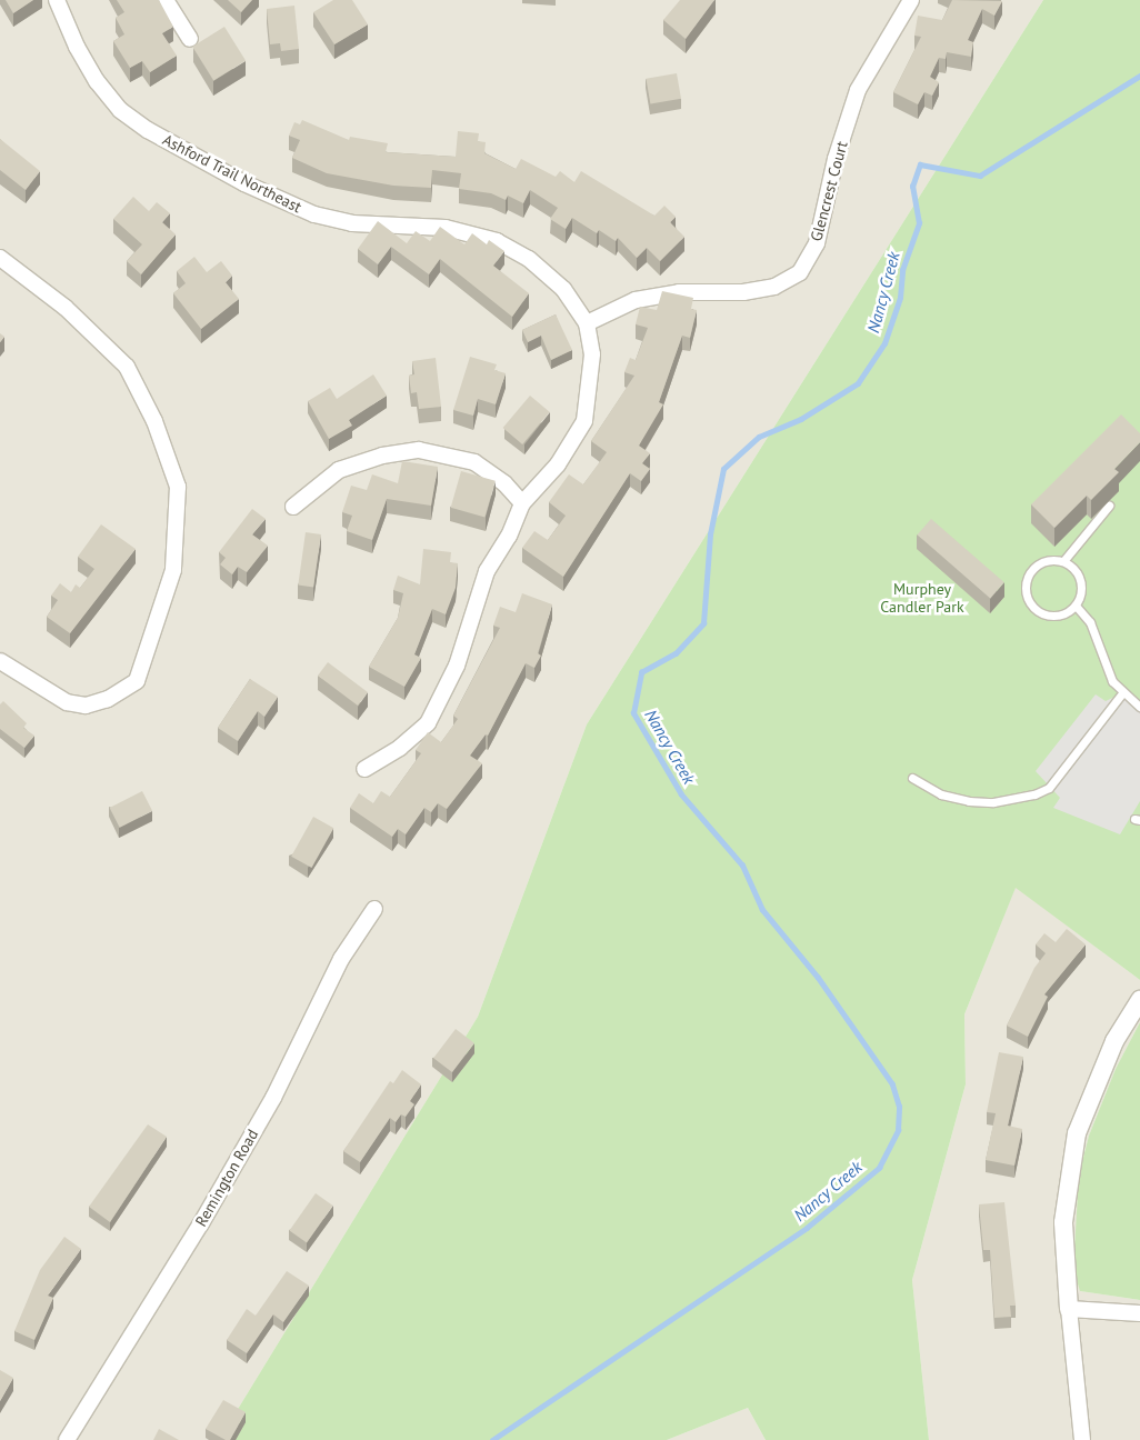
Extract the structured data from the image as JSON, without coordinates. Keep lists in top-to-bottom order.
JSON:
{
  "streets": {
    "street": ["Ashford Trail Northeast", "Glencrest Court", "Remington Road"]
  },
  "crossings": [
    ["Ashford Trail Northeast", "Glencrest Court"]
  ],
  "water": ["Nancy Creek"],
  "parks": ["Murphey Candler Park"]
}
